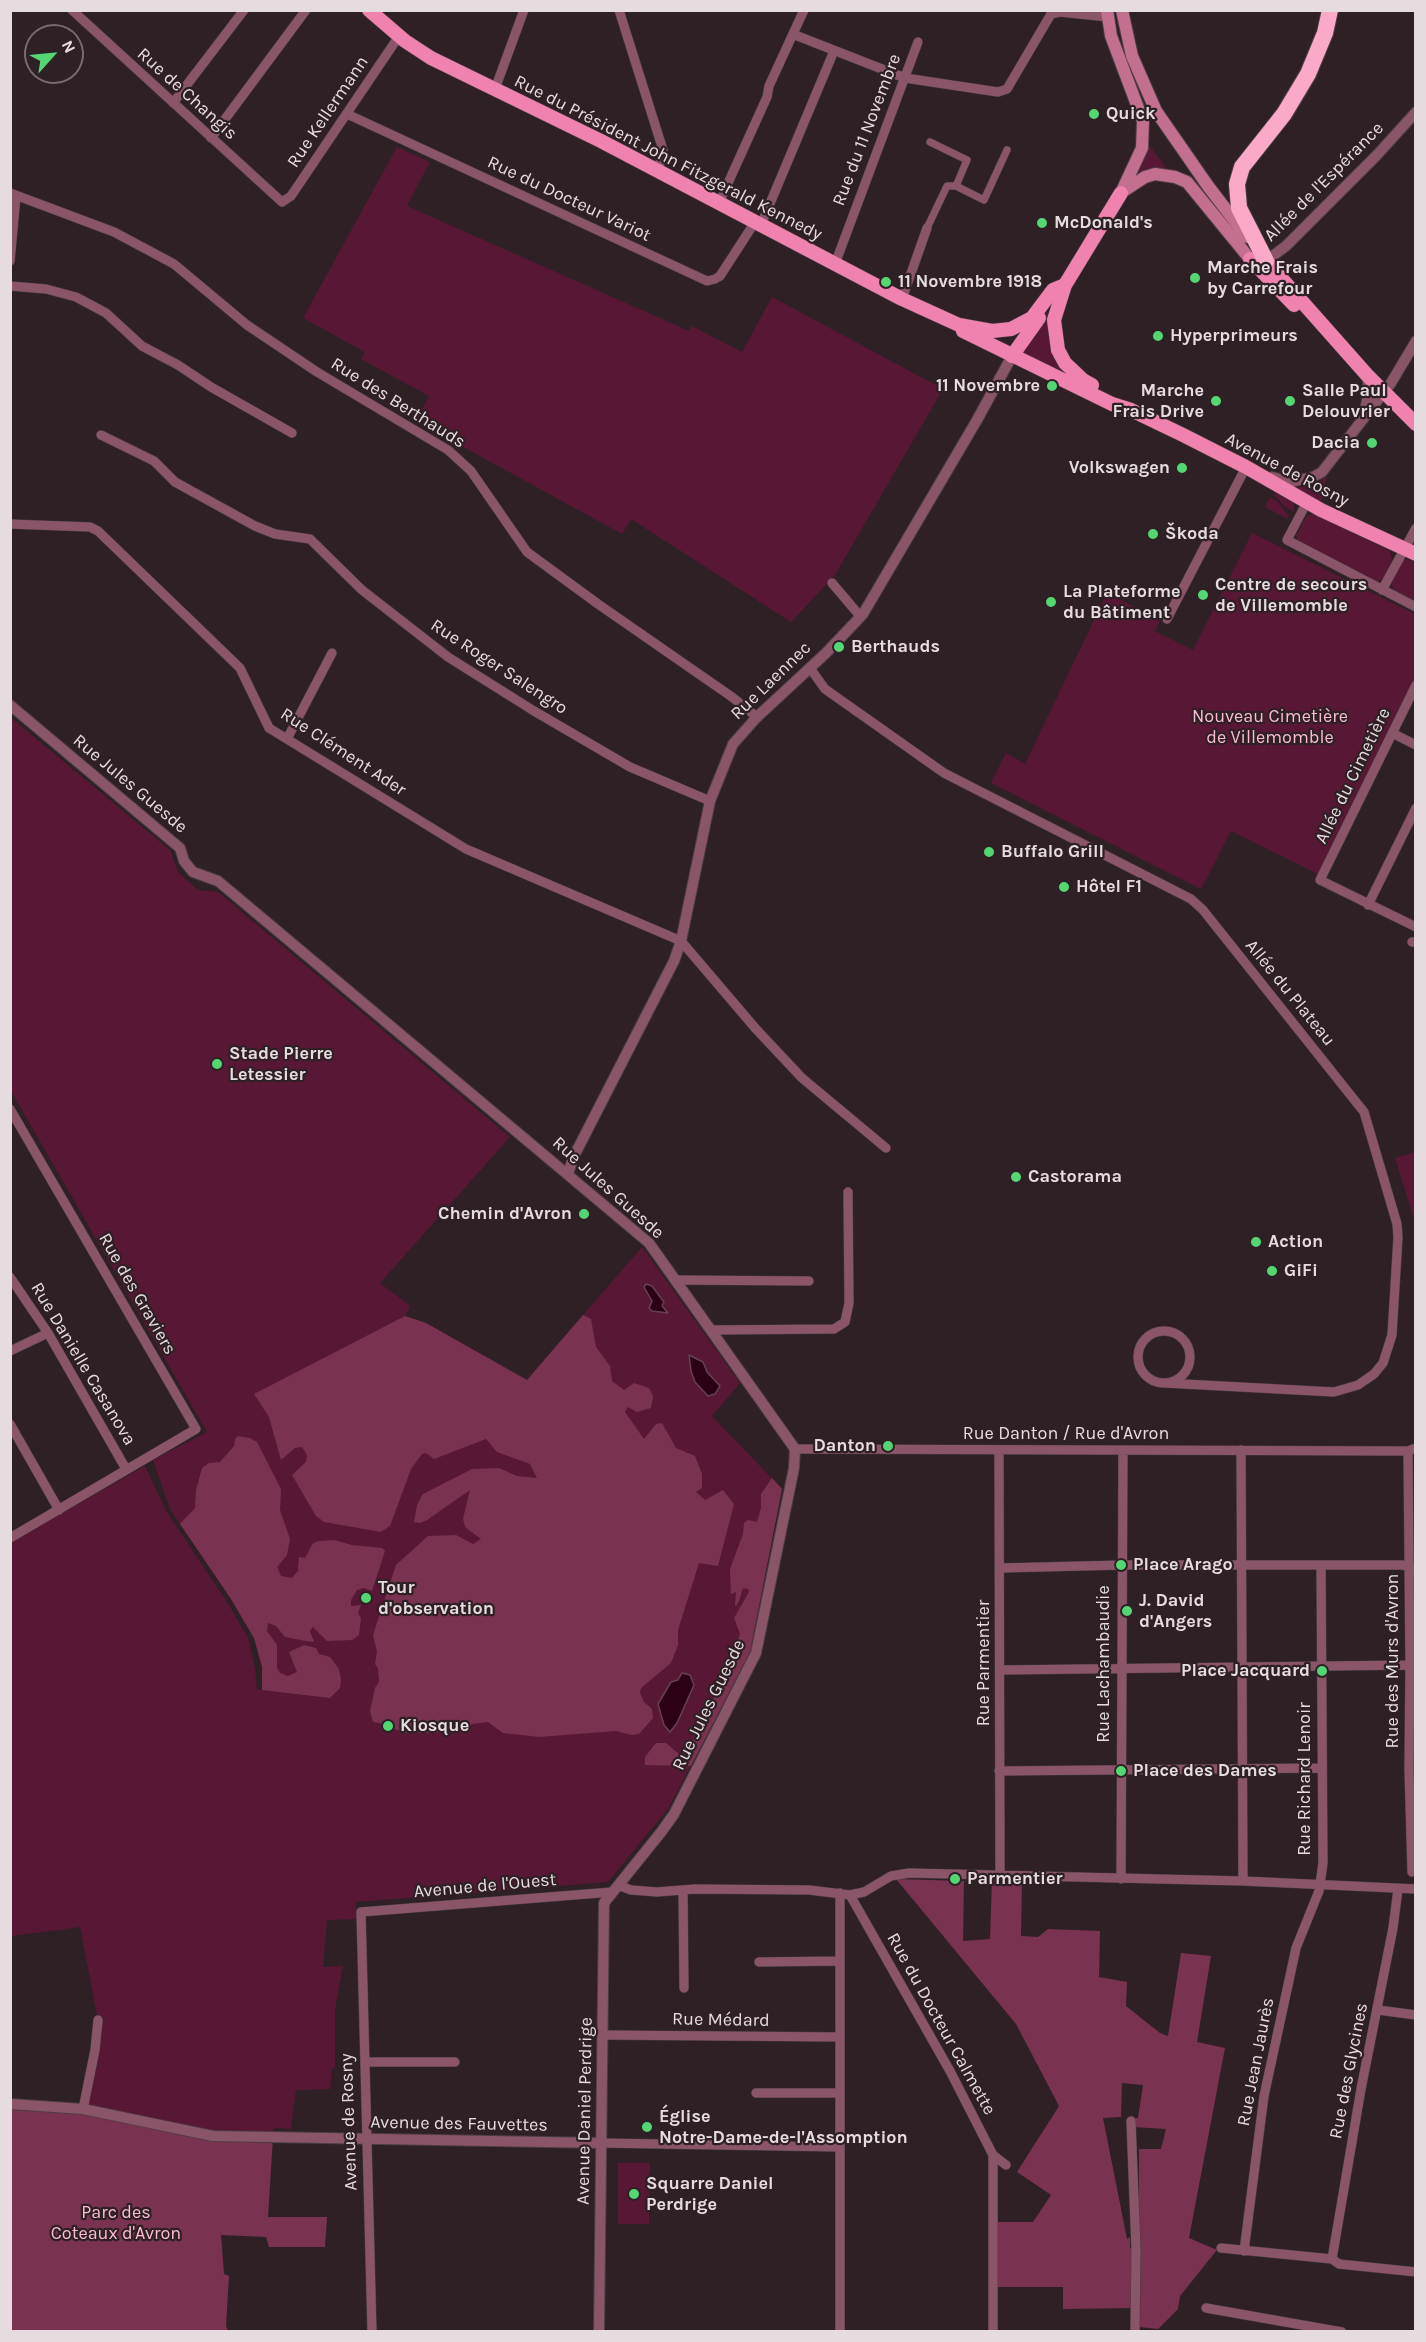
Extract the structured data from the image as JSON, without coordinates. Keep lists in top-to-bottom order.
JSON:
{
  "streets": {
    "main road": ["Rue du Président John Fitzgerald Kennedy", "Avenue de Rosny", "Rue Laennec"],
    "street": [
      "Rue de Changis",
      "Rue Kellermann",
      "Rue du 11 Novembre",
      "Allée de l'Espérance",
      "Rue du Docteur Variot",
      "Rue des Berthauds",
      "Rue Roger Salengro",
      "Rue Clément Ader",
      "Allée du Cimetière",
      "Rue Jules Guesde",
      "Allée du Plateau",
      "Rue des Graviers",
      "Rue Danielle Casanova",
      "Rue Danton / Rue d'Avron",
      "Rue des Murs d'Avron",
      "Rue Parmentier",
      "Rue Lachambaudie",
      "Rue Richard Lenoir",
      "Avenue de l'Ouest",
      "Rue Médard",
      "Rue du Docteur Calmette",
      "Rue Jean Jaurès",
      "Rue des Glycines",
      "Avenue Daniel Perdrige",
      "Avenue des Fauvettes"
    ]
  },
  "crossings": [
    ["Rue de Changis", "Rue Kellermann"],
    ["Rue Kellermann", "Rue du Président John Fitzgerald Kennedy"],
    ["Rue Kellermann", "Rue du Docteur Variot"],
    ["Rue du 11 Novembre", "Rue du Président John Fitzgerald Kennedy"],
    ["Rue du Président John Fitzgerald Kennedy", "Rue du Docteur Variot"],
    ["Rue du Président John Fitzgerald Kennedy", "Avenue de Rosny"],
    ["Rue des Berthauds", "Rue Laennec"],
    ["Avenue de Rosny", "Rue Laennec"],
    ["Avenue de Rosny", "Avenue de l'Ouest"],
    ["Avenue de Rosny", "Avenue des Fauvettes"],
    ["Rue Roger Salengro", "Rue Laennec"],
    ["Rue Laennec", "Rue Clément Ader"],
    ["Rue Laennec", "Rue Jules Guesde"],
    ["Rue Laennec", "Allée du Plateau"],
    ["Rue Jules Guesde", "Rue Danton / Rue d'Avron"],
    ["Rue Jules Guesde", "Avenue de l'Ouest"],
    ["Rue Jules Guesde", "Avenue Daniel Perdrige"],
    ["Rue des Graviers", "Rue Danielle Casanova"],
    ["Rue Danton / Rue d'Avron", "Rue des Murs d'Avron"],
    ["Rue Danton / Rue d'Avron", "Rue Parmentier"],
    ["Rue Danton / Rue d'Avron", "Rue Lachambaudie"],
    ["Rue Richard Lenoir", "Rue Jean Jaurès"],
    ["Avenue de l'Ouest", "Rue du Docteur Calmette"],
    ["Avenue de l'Ouest", "Avenue Daniel Perdrige"],
    ["Rue Médard", "Avenue Daniel Perdrige"],
    ["Avenue Daniel Perdrige", "Avenue des Fauvettes"]
  ],
  "parks": ["Nouveau Cimetière de Villemomble", "Parc des Coteaux d'Avron"],
  "places": [
    "Quick",
    "McDonald's",
    "Marche Frais by Carrefour",
    "11 Novembre 1918",
    "Hyperprimeurs",
    "11 Novembre",
    "Marche Frais Drive",
    "Salle Paul Delouvrier",
    "Dacia",
    "Volkswagen",
    "Škoda",
    "Centre de secours de Villemomble",
    "La Plateforme du Bâtiment",
    "Berthauds",
    "Buffalo Grill",
    "Hôtel F1",
    "Stade Pierre Letessier",
    "Castorama",
    "Chemin d'Avron",
    "Action",
    "GiFi",
    "Danton",
    "Place Arago",
    "Tour d'observation",
    "J. David d'Angers",
    "Place Jacquard",
    "Kiosque",
    "Place des Dames",
    "Parmentier",
    "Église Notre-Dame-de-l'Assomption",
    "Squarre Daniel Perdrige"
  ],
  "north": "top right"
}
